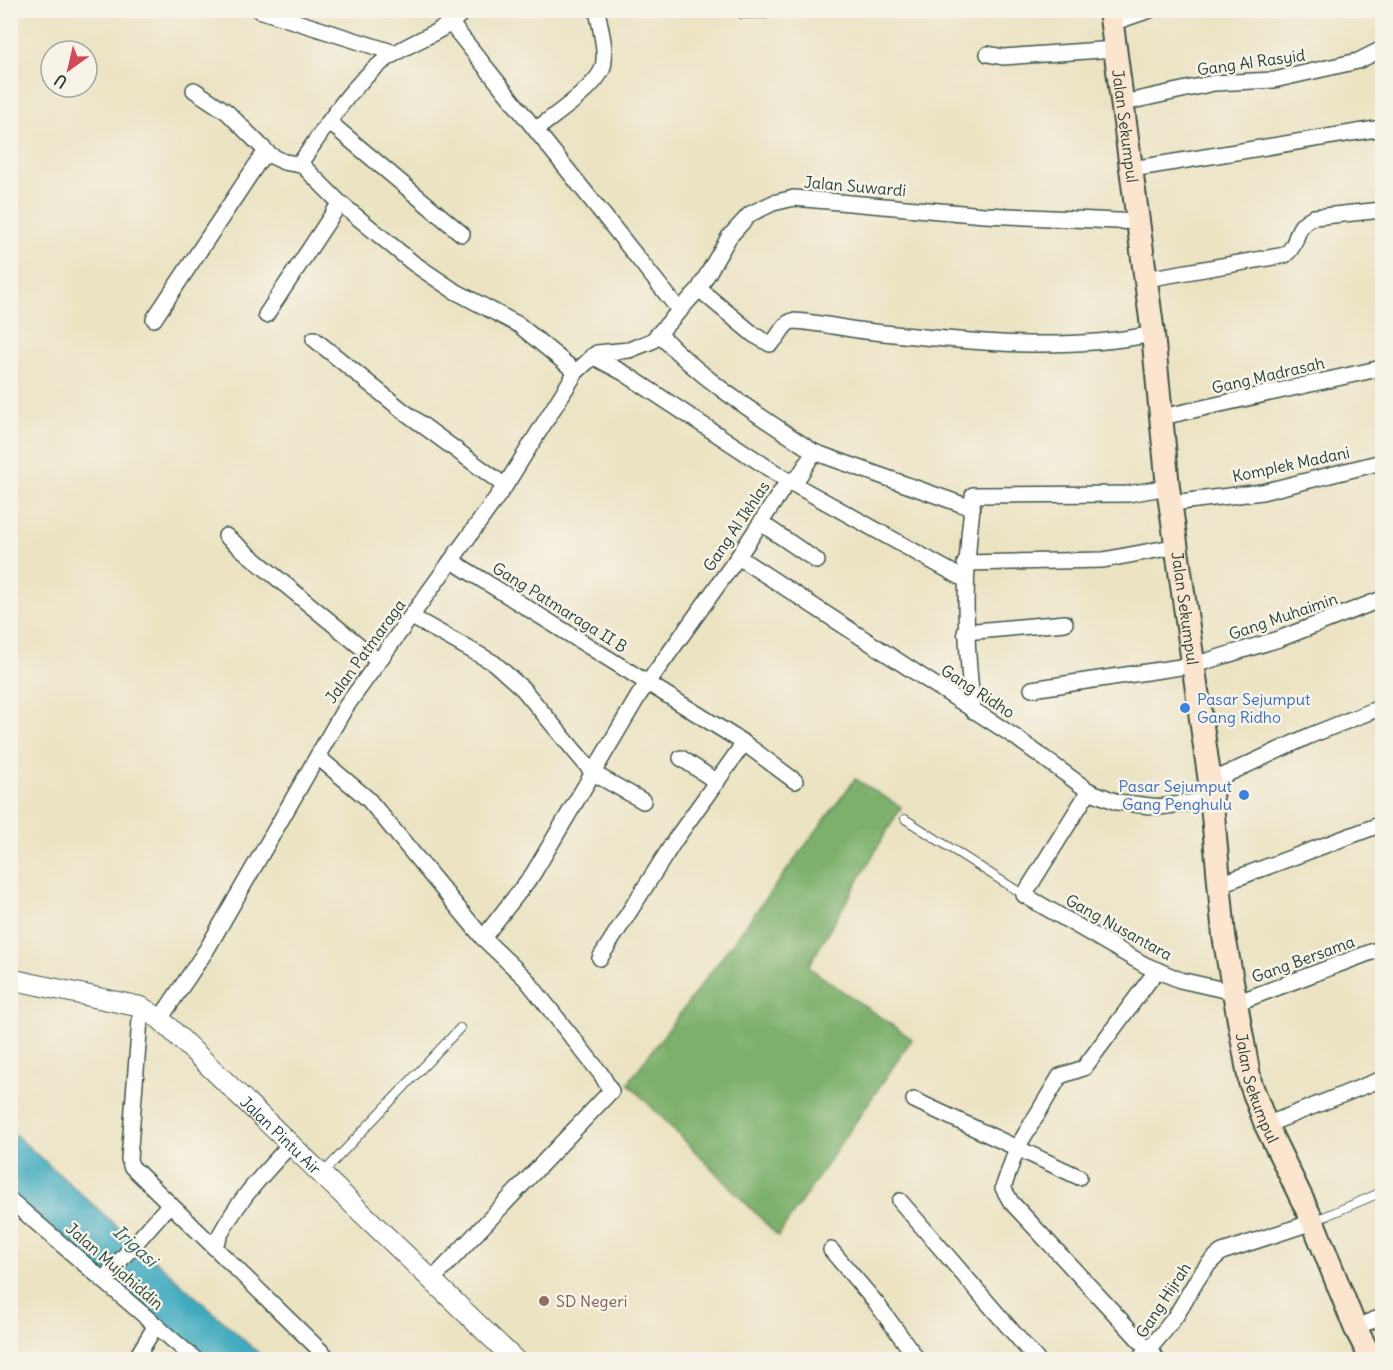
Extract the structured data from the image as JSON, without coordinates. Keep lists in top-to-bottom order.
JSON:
{
  "streets": {
    "main road": ["Jalan Sekumpul"],
    "street": [
      "Gang Al Rasyid",
      "Jalan Suwardi",
      "Gang Madrasah",
      "Komplek Madani",
      "Gang Al Ikhlas",
      "Gang Patmaraga II B",
      "Gang Muhaimin",
      "Jalan Patmaraga",
      "Gang Ridho",
      "Gang Nusantara",
      "Gang Bersama",
      "Jalan Pintu Air",
      "Jalan Mujahiddin",
      "Gang Hijrah"
    ]
  },
  "crossings": [
    ["Gang Al Rasyid", "Jalan Sekumpul"],
    ["Jalan Sekumpul", "Jalan Suwardi"],
    ["Jalan Sekumpul", "Gang Madrasah"],
    ["Jalan Sekumpul", "Komplek Madani"],
    ["Jalan Sekumpul", "Gang Muhaimin"],
    ["Jalan Sekumpul", "Gang Ridho"],
    ["Jalan Sekumpul", "Gang Nusantara"],
    ["Jalan Sekumpul", "Gang Bersama"],
    ["Jalan Sekumpul", "Gang Hijrah"],
    ["Gang Al Ikhlas", "Gang Patmaraga II B"],
    ["Gang Al Ikhlas", "Gang Ridho"],
    ["Gang Patmaraga II B", "Jalan Patmaraga"],
    ["Jalan Patmaraga", "Jalan Pintu Air"],
    ["Gang Nusantara", "Gang Bersama"]
  ],
  "water": ["Irigasi"],
  "places": ["Pasar Sejumput Gang Ridho", "Pasar Sejumput Gang Penghulu", "SD Negeri"],
  "north": "bottom left"
}
